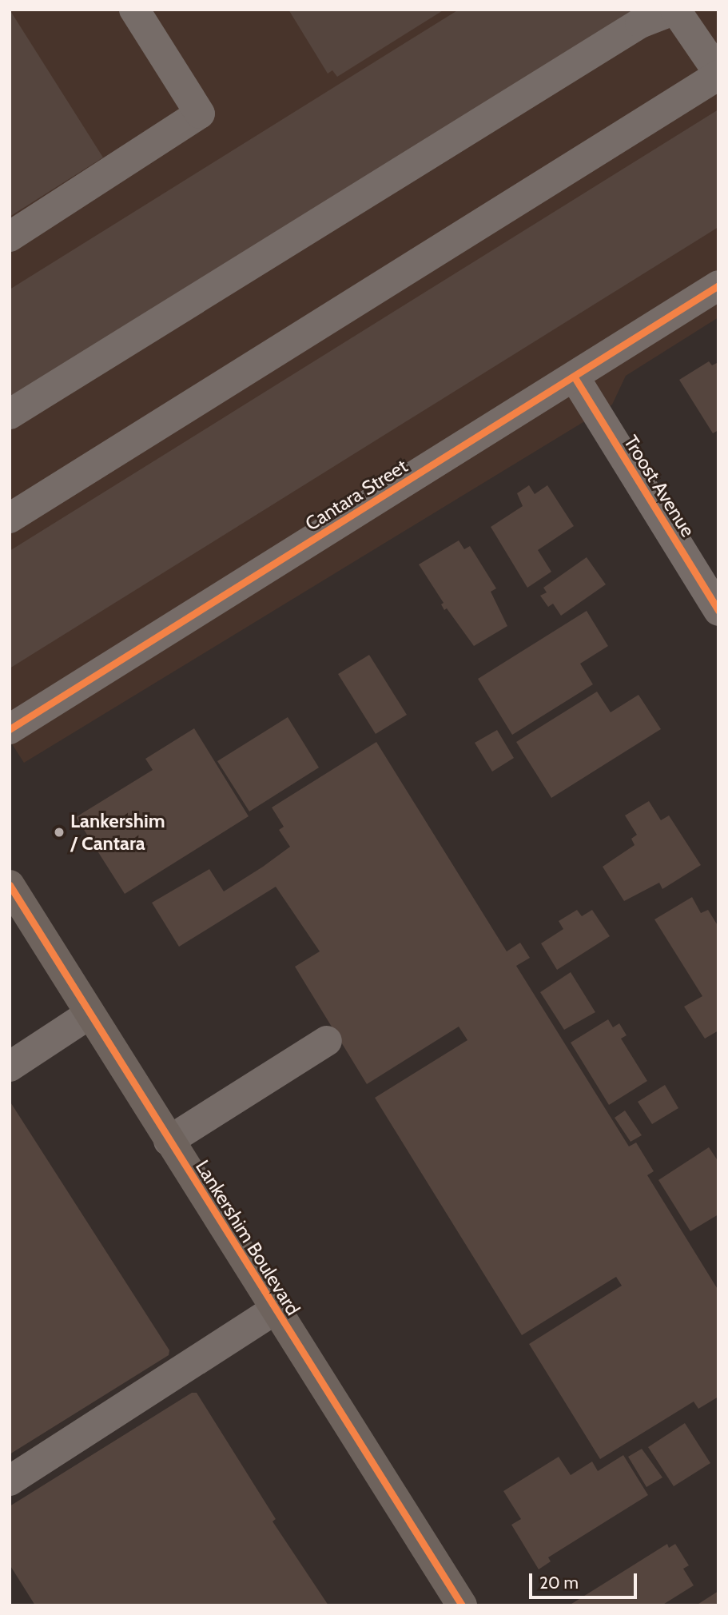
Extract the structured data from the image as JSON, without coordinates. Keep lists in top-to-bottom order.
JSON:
{
  "streets": {
    "main road": ["Lankershim Boulevard"],
    "street": ["Troost Avenue", "Cantara Street"]
  },
  "crossings": [
    ["Troost Avenue", "Cantara Street"]
  ],
  "places": ["Lankershim / Cantara"],
  "scale_bar": "20 m"
}
